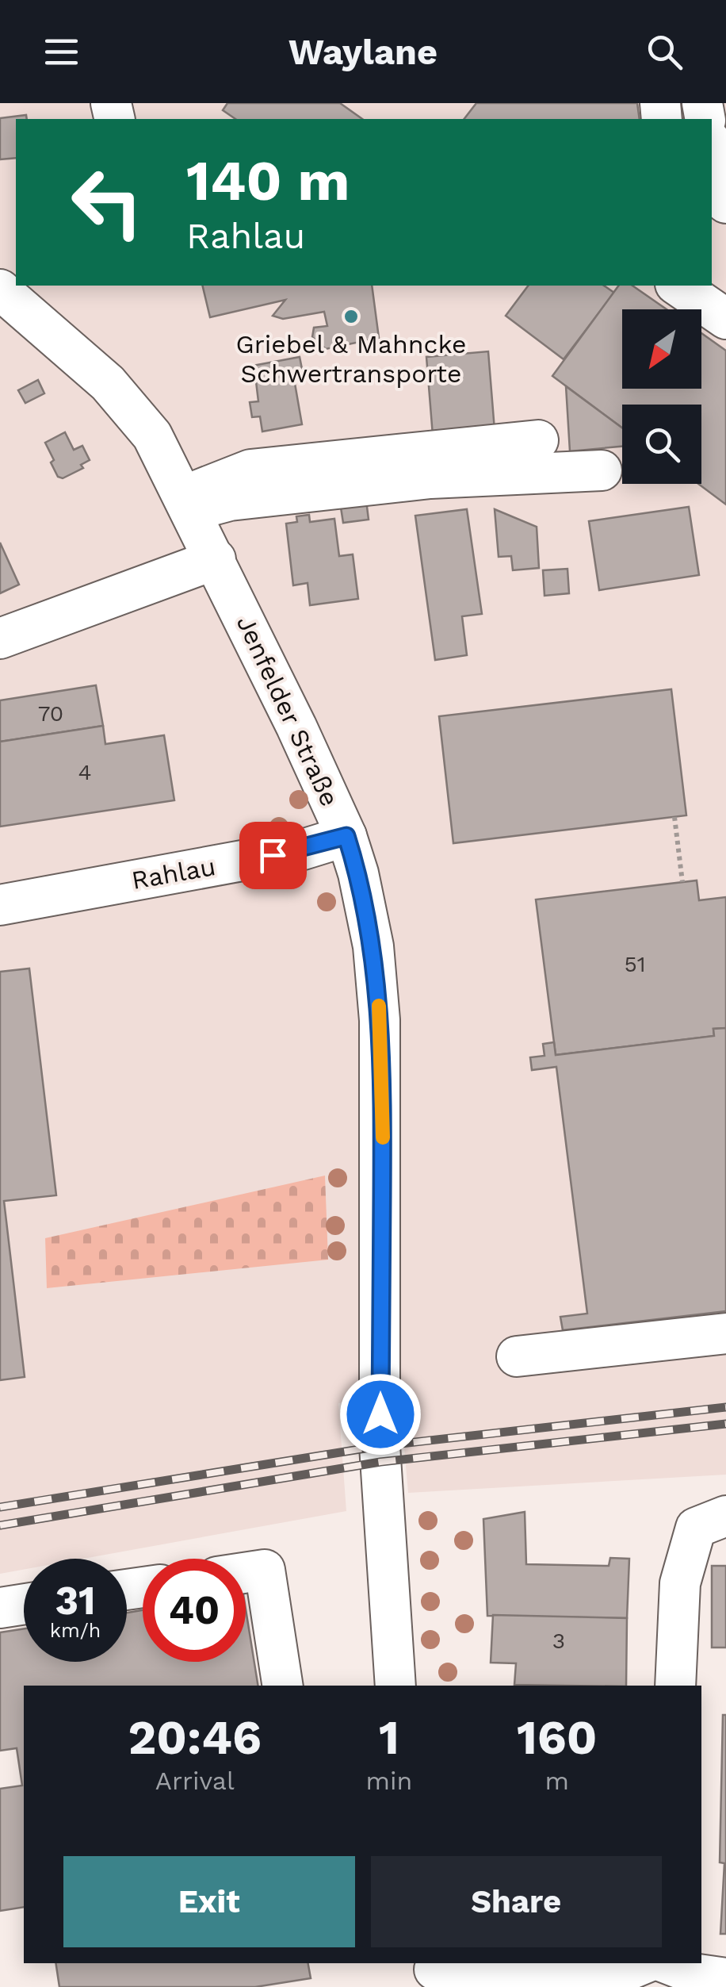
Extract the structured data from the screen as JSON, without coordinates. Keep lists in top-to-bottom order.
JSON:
{
  "streets": {
    "street": ["Jenfelder Straße", "Rahlau"]
  },
  "crossings": [
    ["Jenfelder Straße", "Rahlau"]
  ],
  "places": ["Griebel & Mahncke Schwertransporte"],
  "house_numbers": [
    "70",
    "4",
    "51",
    "3"
  ],
  "north": "bottom left",
  "page": {
    "header": "Waylane",
    "turn": ["140 m", "Rahlau"],
    "speed": "31 km/h",
    "limit": "40",
    "eta": [
      "20:46",
      "Arrival",
      "1",
      "min",
      "160",
      "m"
    ],
    "buttons": ["Exit", "Share"]
  }
}
